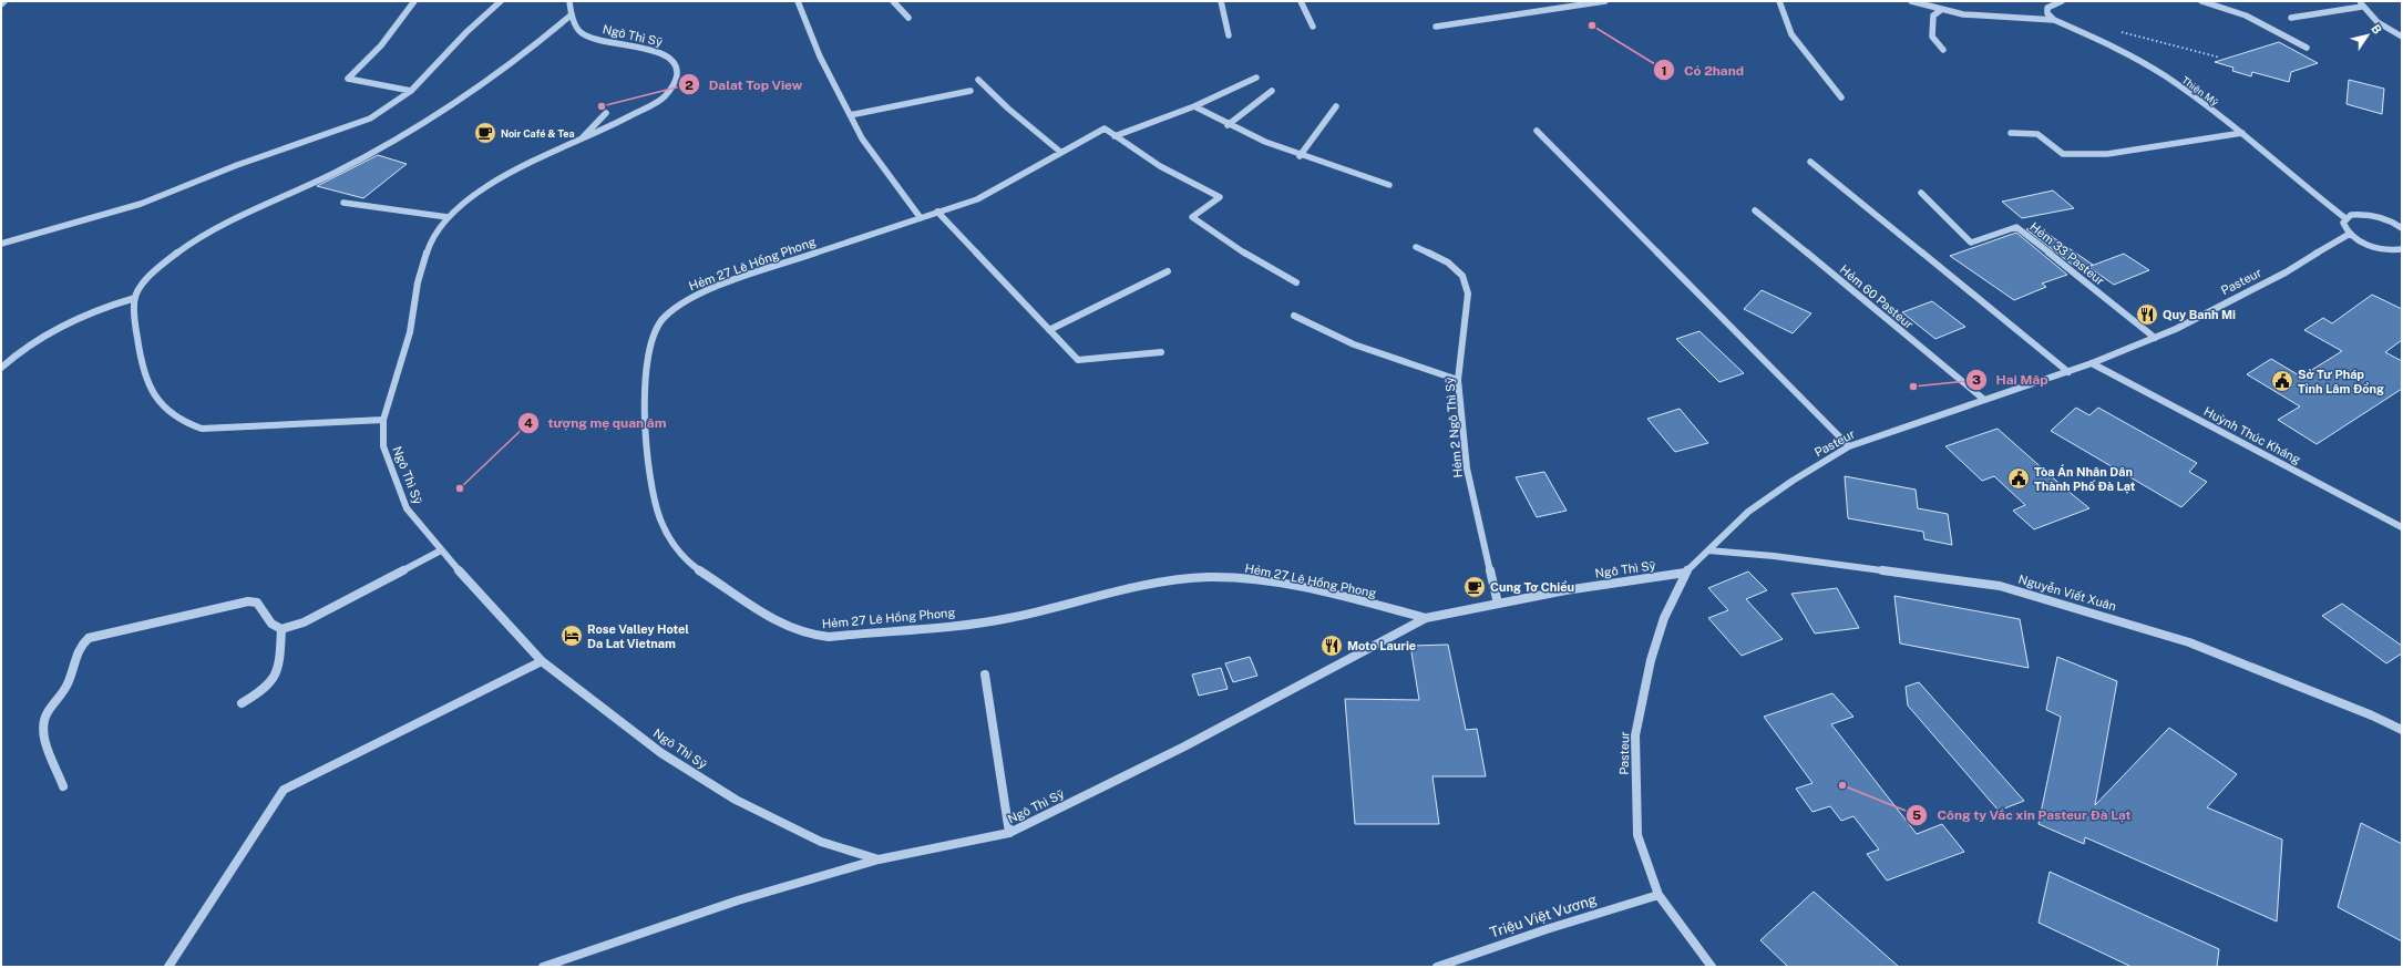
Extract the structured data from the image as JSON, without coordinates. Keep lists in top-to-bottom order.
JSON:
{
  "streets": {
    "street": [
      "Ngô Thì Sỹ",
      "Thiện Mỹ",
      "Hẻm 33 Pasteur",
      "Hẻm 27 Lê Hồng Phong",
      "Pasteur",
      "Hẻm 60 Pasteur",
      "Hẻm 2 Ngô Thì Sỹ",
      "Huỳnh Thúc Kháng",
      "Nguyễn Viết Xuân",
      "Triệu Việt Vương"
    ]
  },
  "crossings": [
    ["Ngô Thì Sỹ", "Hẻm 27 Lê Hồng Phong"],
    ["Ngô Thì Sỹ", "Pasteur"],
    ["Ngô Thì Sỹ", "Hẻm 2 Ngô Thì Sỹ"],
    ["Hẻm 33 Pasteur", "Pasteur"],
    ["Pasteur", "Hẻm 60 Pasteur"],
    ["Pasteur", "Huỳnh Thúc Kháng"],
    ["Pasteur", "Nguyễn Viết Xuân"],
    ["Pasteur", "Triệu Việt Vương"]
  ],
  "places": {
    "other": [
      "Cỏ 2hand",
      "Dalat Top View",
      "Hai Mâp",
      "tượng mẹ quan âm",
      "Công ty Vắc xin Pasteur Đà Lạt"
    ],
    "cafe": ["Noir Café & Tea", "Cung Tơ Chiều"],
    "restaurant": ["Quy Banh Mi", "Moto Laurie"],
    "public building": ["Sở Tư Pháp Tỉnh Lâm Đồng", "Tòa Án Nhân Dân Thành Phố Đà Lạt"],
    "hotel": ["Rose Valley Hotel Da Lat Vietnam"]
  },
  "north": "top right"
}
